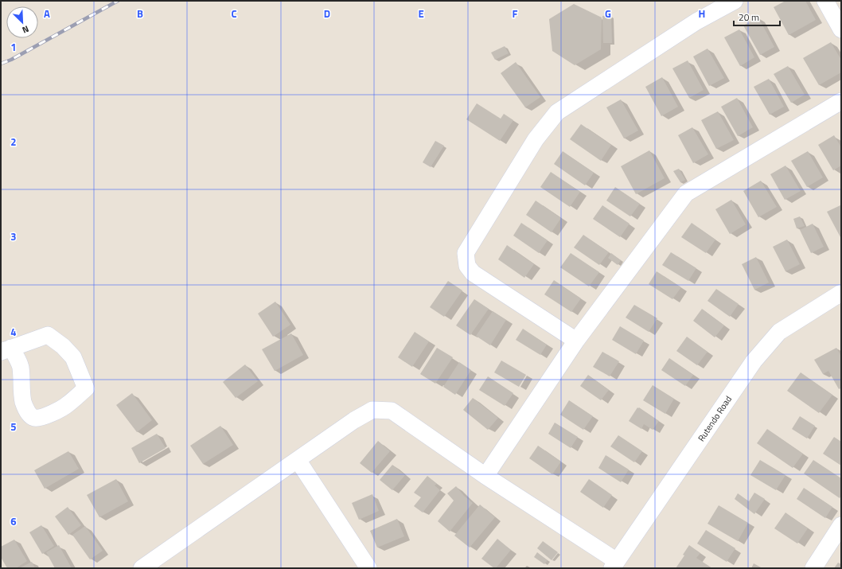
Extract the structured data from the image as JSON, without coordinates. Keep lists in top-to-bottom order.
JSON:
{
  "streets": {
    "street": ["Rutendo Road"]
  },
  "scale_bar": "20 m",
  "north": "bottom right",
  "grid": {
    "columns": [
      "A",
      "B",
      "C",
      "D",
      "E",
      "F",
      "G",
      "H"
    ],
    "rows": [
      "1",
      "2",
      "3",
      "4",
      "5",
      "6"
    ]
  }
}
